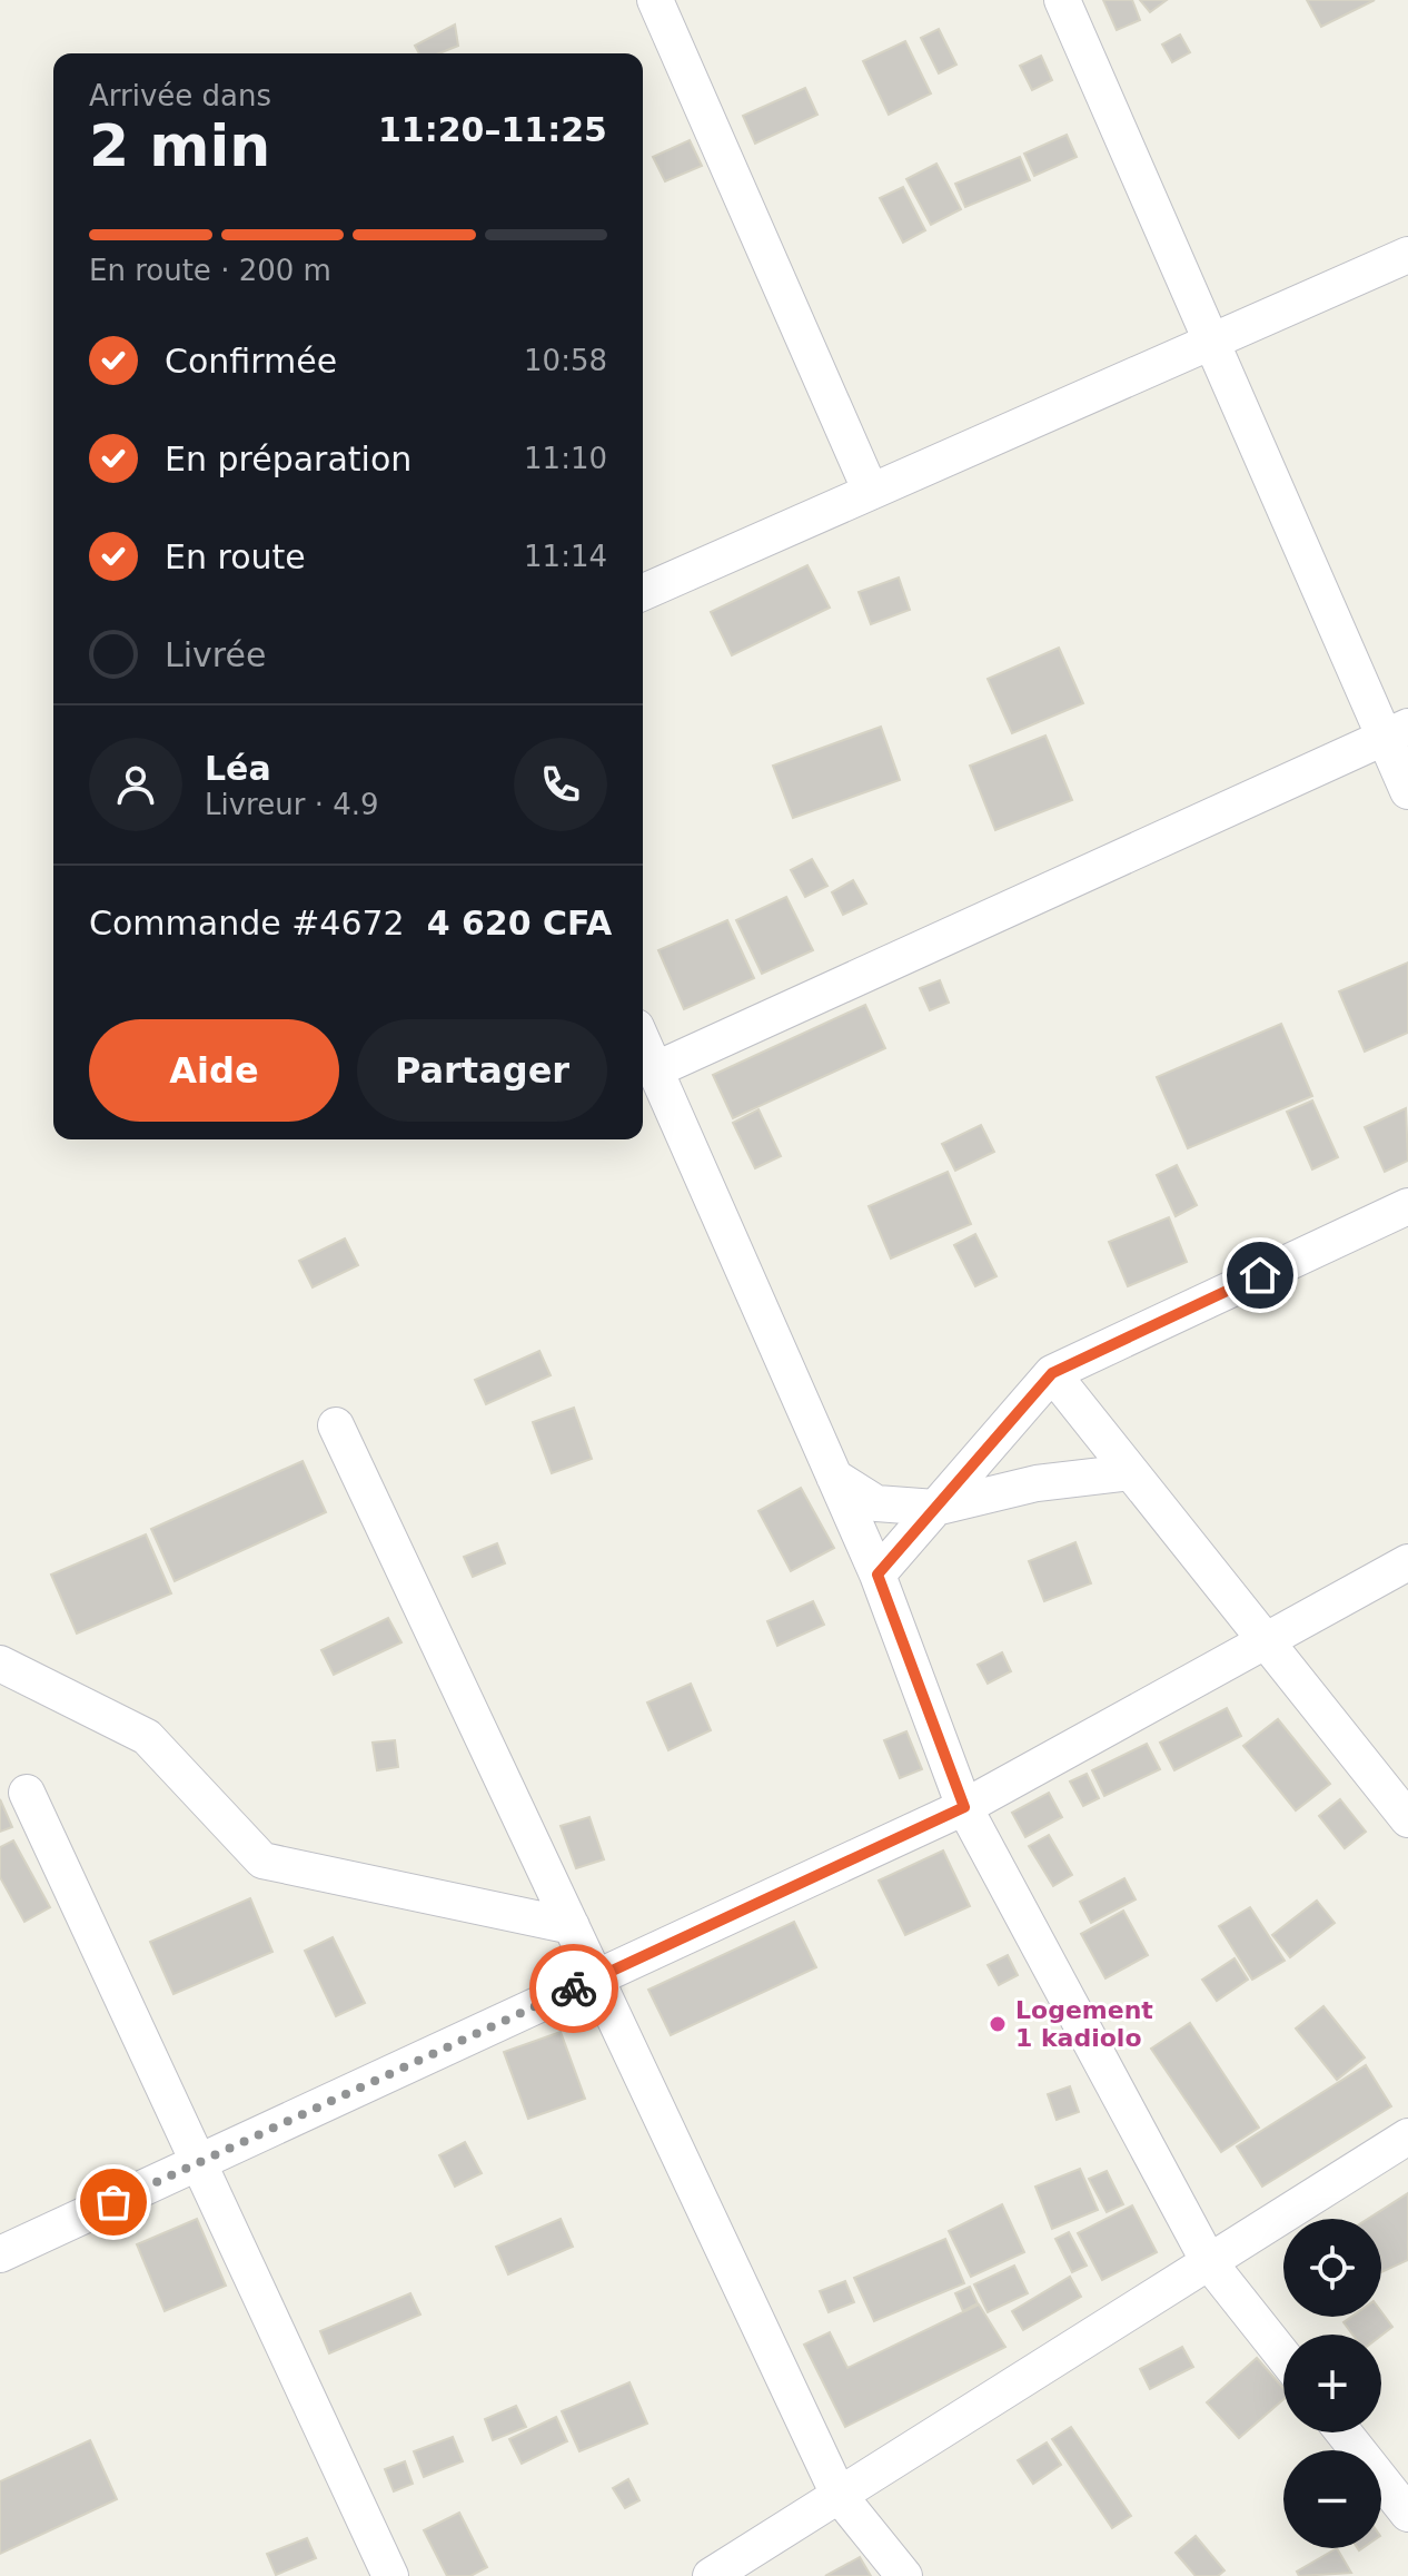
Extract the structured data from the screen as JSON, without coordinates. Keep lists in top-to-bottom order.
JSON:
{
  "places": ["Logement 1 kadiolo"],
  "page": {
    "heading": ["2 min", "Arrivée dans", "11:20–11:25"],
    "panel": [
      "Léa",
      "Livreur · 4.9",
      "Commande #4672",
      "4 620 CFA"
    ],
    "bar": "En route · 200 m",
    "list": [
      ["Confirmée", "10:58"],
      ["En préparation", "11:10"],
      ["En route", "11:14"],
      "Livrée"
    ],
    "buttons": ["Aide", "Partager"],
    "map_buttons": ["+", "−"]
  }
}
